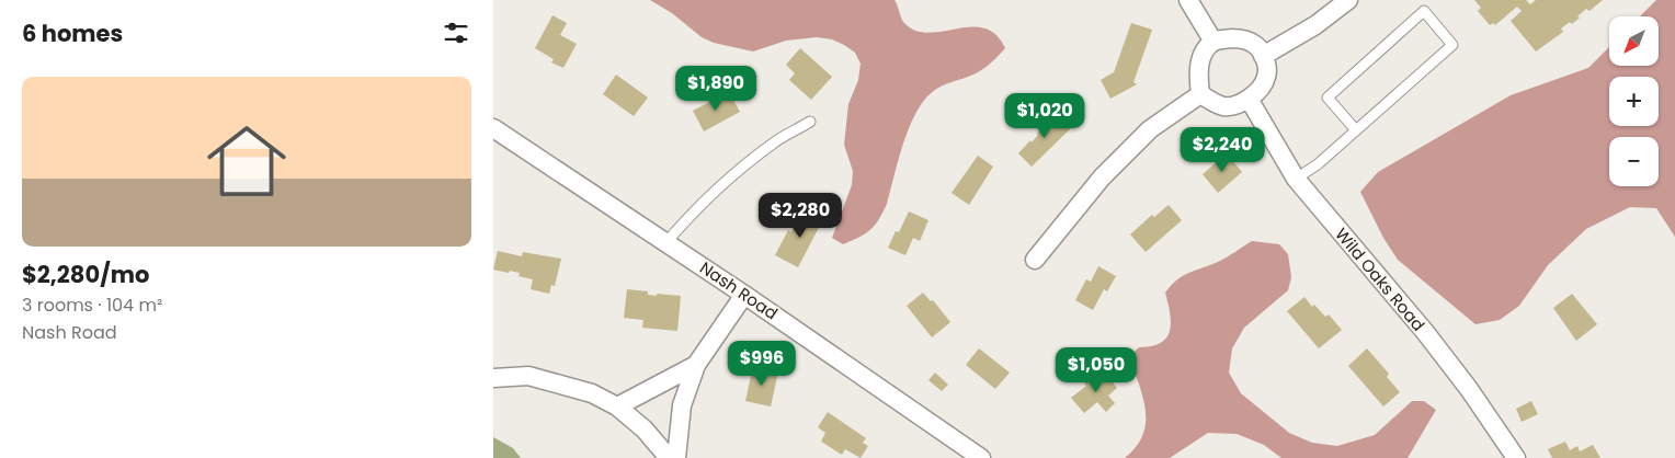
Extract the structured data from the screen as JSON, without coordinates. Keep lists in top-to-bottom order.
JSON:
{
  "streets": {
    "street": ["Wild Oaks Road", "Nash Road"]
  },
  "north": "bottom left",
  "page": {
    "heading": "6 homes",
    "map_buttons": ["+", "−"],
    "list": [
      {
        "name": "$2,280/mo",
        "note": "3 rooms · 104 m² · Nash Road"
      }
    ],
    "price": [
      "$1,890",
      "$1,020",
      "$2,240",
      "$2,280",
      "$996",
      "$1,050"
    ]
  }
}
